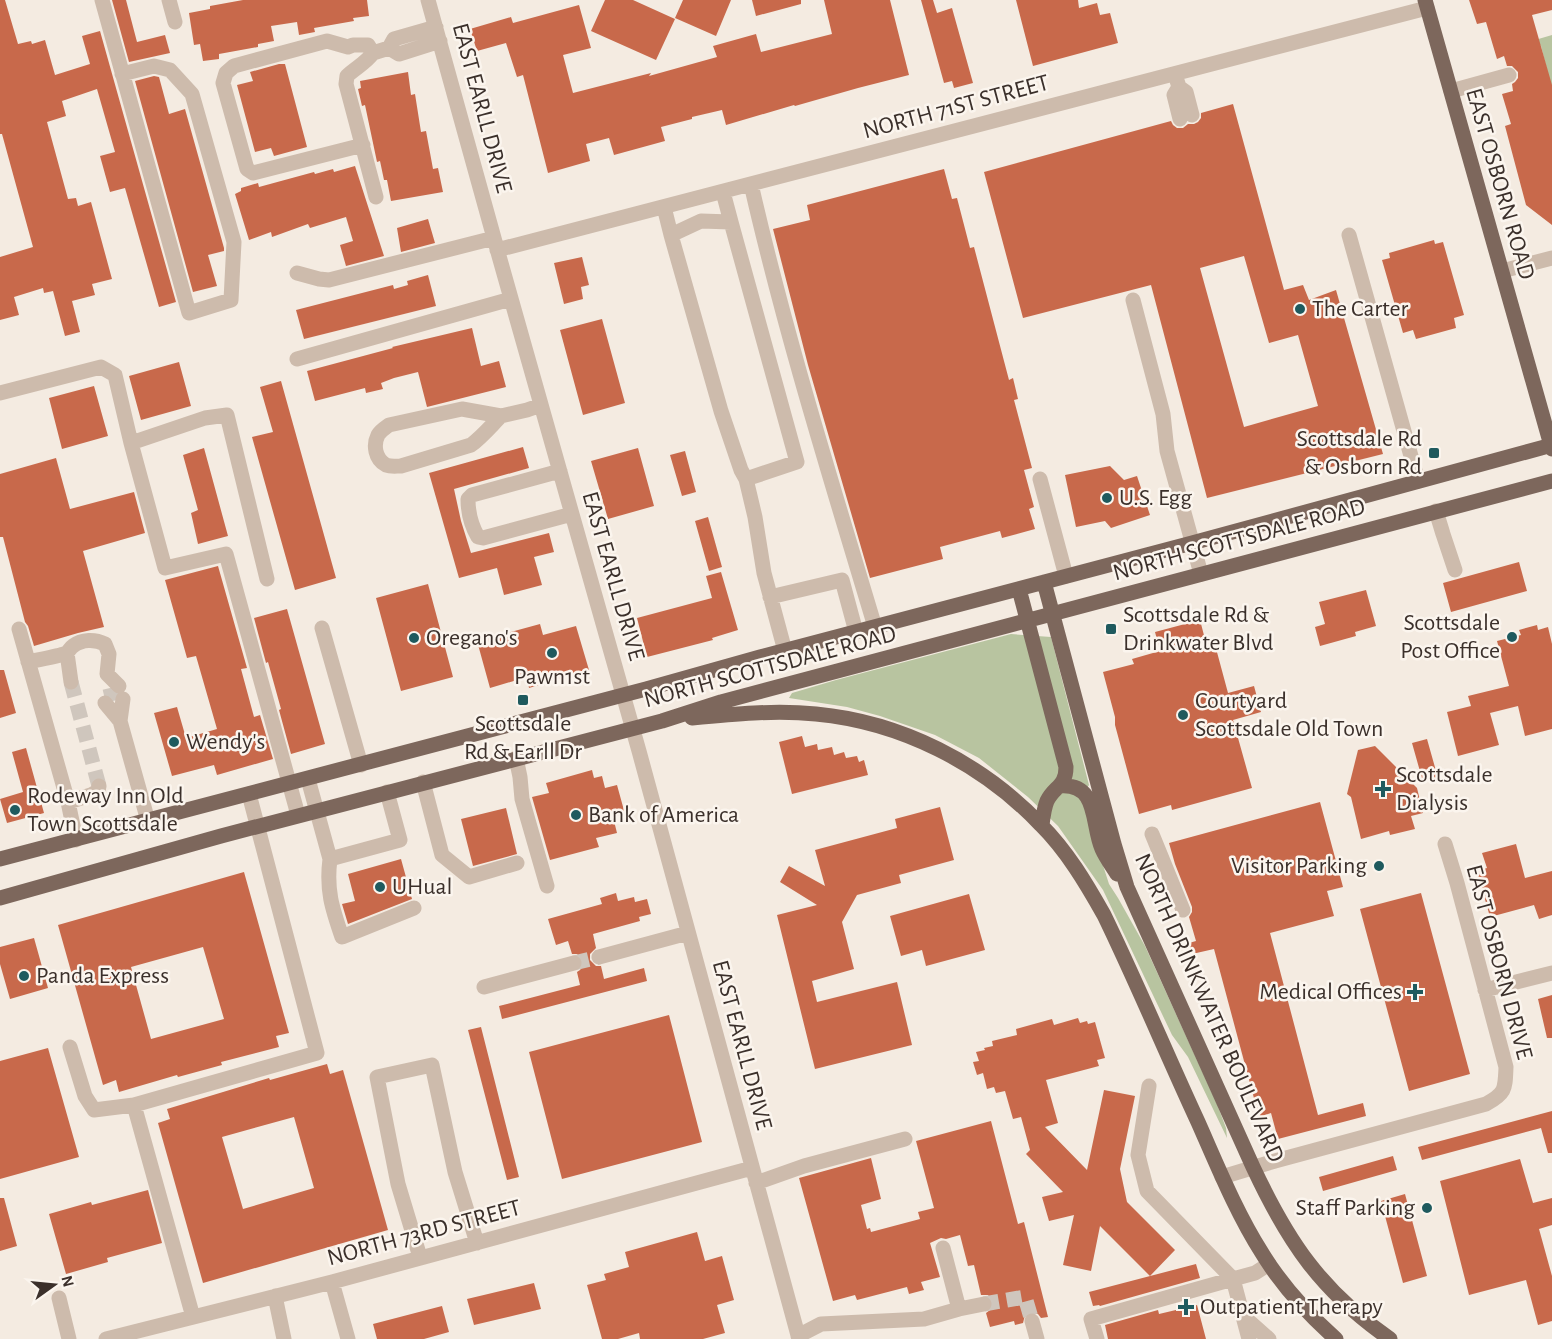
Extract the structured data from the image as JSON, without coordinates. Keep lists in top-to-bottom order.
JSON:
{
  "streets": {
    "main road": ["EAST OSBORN ROAD", "NORTH SCOTTSDALE ROAD", "NORTH DRINKWATER BOULEVARD"],
    "street": [
      "NORTH 71ST STREET",
      "EAST EARLL DRIVE",
      "EAST OSBORN DRIVE",
      "NORTH 73RD STREET"
    ]
  },
  "crossings": [
    ["NORTH 71ST STREET", "EAST EARLL DRIVE"],
    ["NORTH 71ST STREET", "EAST OSBORN ROAD"],
    ["EAST EARLL DRIVE", "NORTH SCOTTSDALE ROAD"],
    ["EAST EARLL DRIVE", "NORTH 73RD STREET"],
    ["EAST OSBORN ROAD", "NORTH SCOTTSDALE ROAD"],
    ["NORTH SCOTTSDALE ROAD", "NORTH DRINKWATER BOULEVARD"],
    ["EAST OSBORN DRIVE", "NORTH DRINKWATER BOULEVARD"]
  ],
  "places": {
    "other": [
      "The Carter",
      "U.S. Egg",
      "Scottsdale Post Office",
      "Oregano's",
      "Pawn1st",
      "Courtyard Scottsdale Old Town",
      "Wendy's",
      "Rodeway Inn Old Town Scottsdale",
      "Bank of America",
      "Visitor Parking",
      "UHual",
      "Panda Express",
      "Staff Parking"
    ],
    "transit": ["Scottsdale Rd & Osborn Rd", "Scottsdale Rd & Drinkwater Blvd", "Scottsdale Rd & Earll Dr"],
    "health": ["Scottsdale Dialysis", "Medical Offices", "Outpatient Therapy"]
  },
  "north": "right"
}
